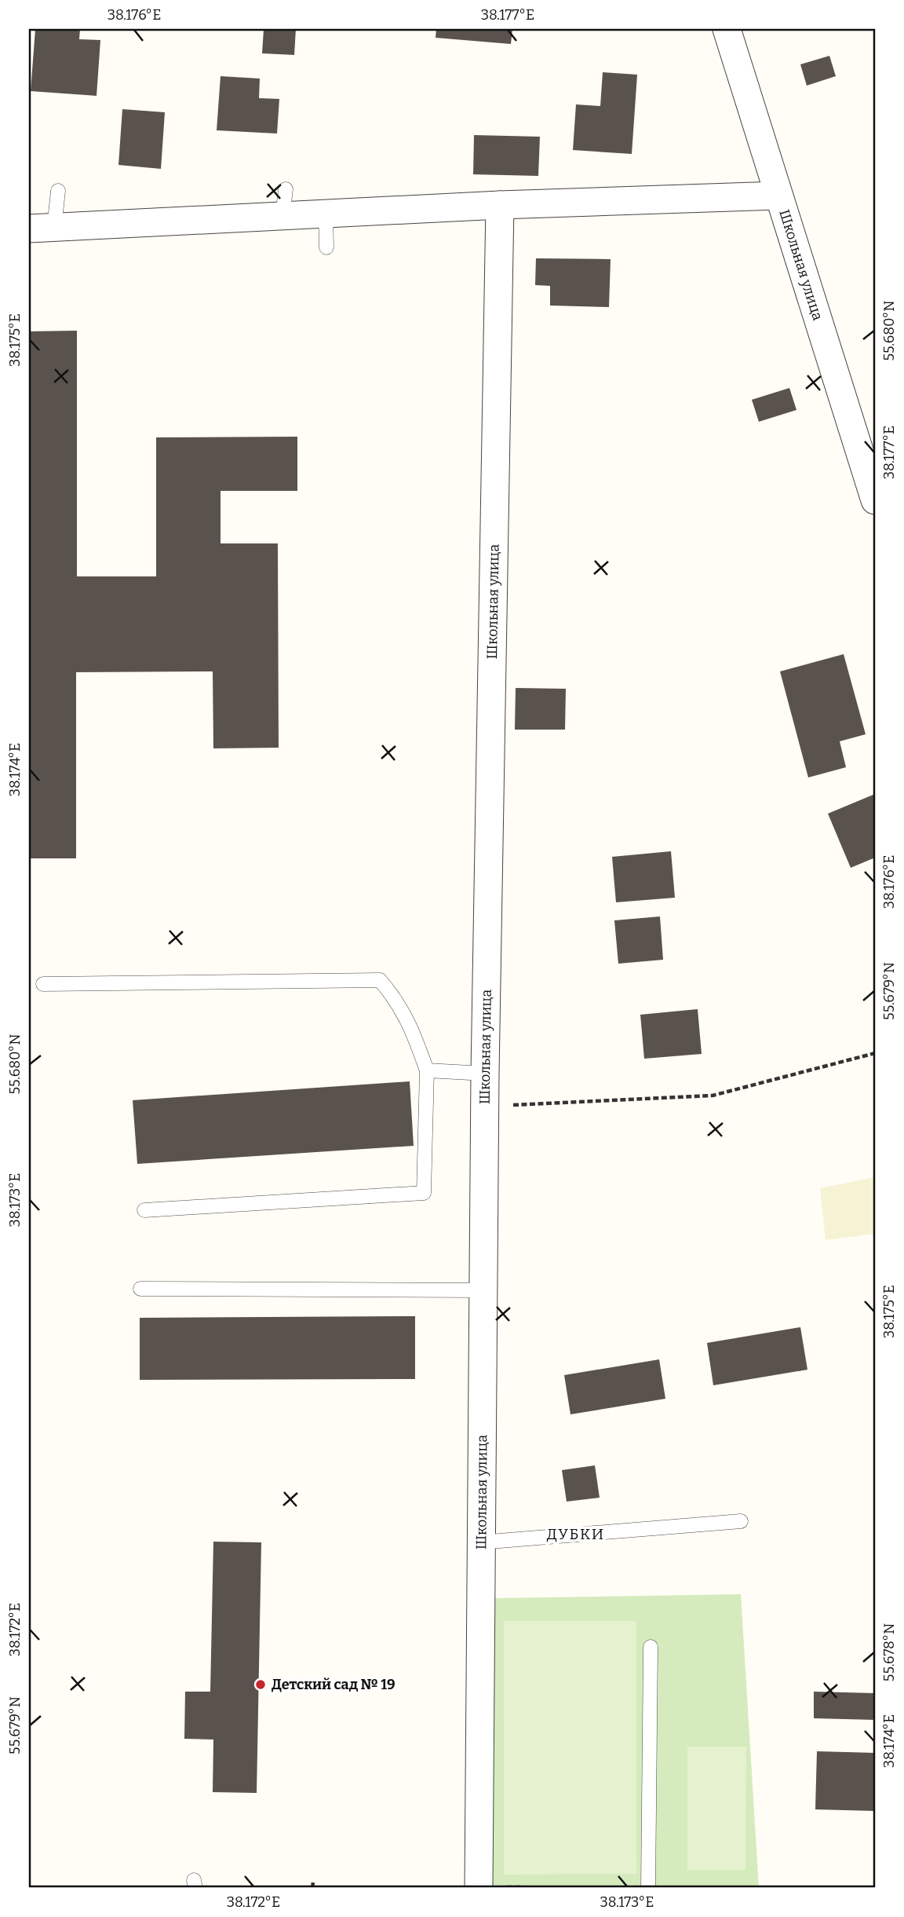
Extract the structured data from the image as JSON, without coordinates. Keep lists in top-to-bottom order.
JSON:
{
  "streets": {
    "street": ["Школьная улица"]
  },
  "districts": ["ДУБКИ"],
  "places": ["Детский сад № 19"],
  "coordinates": [
    "38.176°E",
    "38.177°E",
    "55.680°N",
    "38.175°E",
    "38.174°E",
    "55.679°N",
    "38.173°E",
    "38.172°E",
    "55.678°N"
  ]
}
